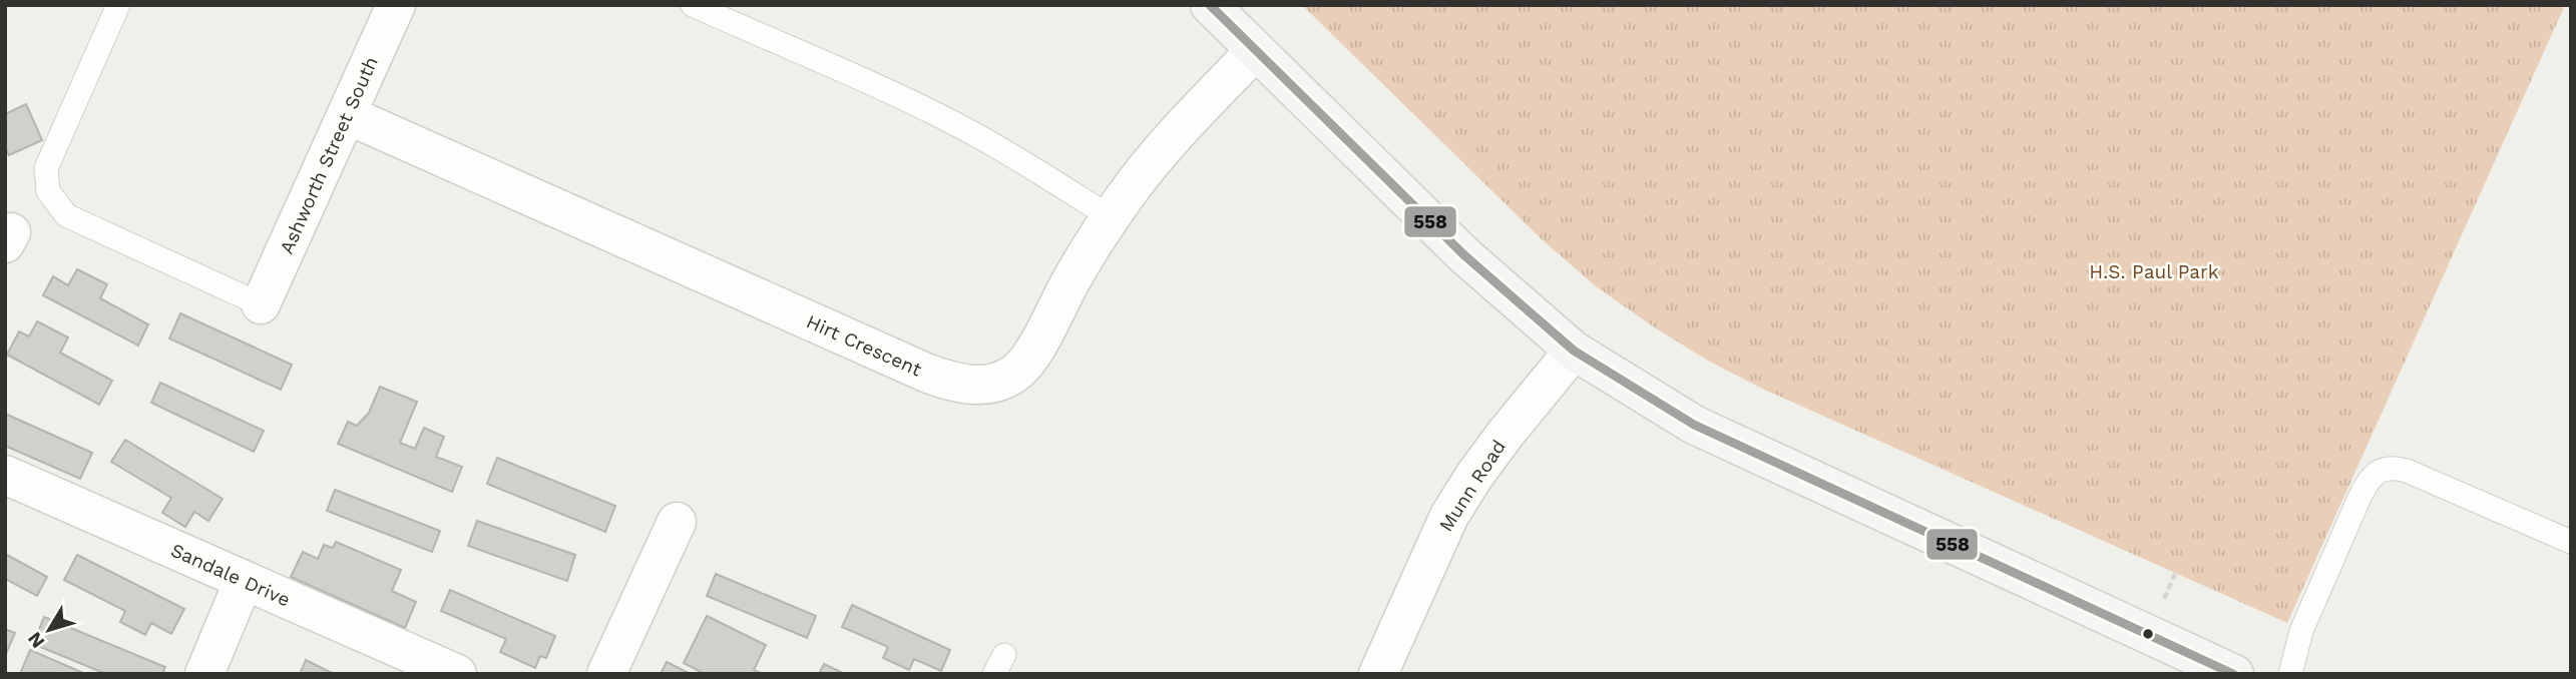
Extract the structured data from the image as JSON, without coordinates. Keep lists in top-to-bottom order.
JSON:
{
  "streets": {
    "street": [
      "Ashworth Street South",
      "Hirt Crescent",
      "Munn Road",
      "Sandale Drive"
    ]
  },
  "crossings": [
    ["Ashworth Street South", "Hirt Crescent"]
  ],
  "parks": ["H.S. Paul Park"],
  "lines": ["transit line 558"],
  "north": "bottom left"
}
